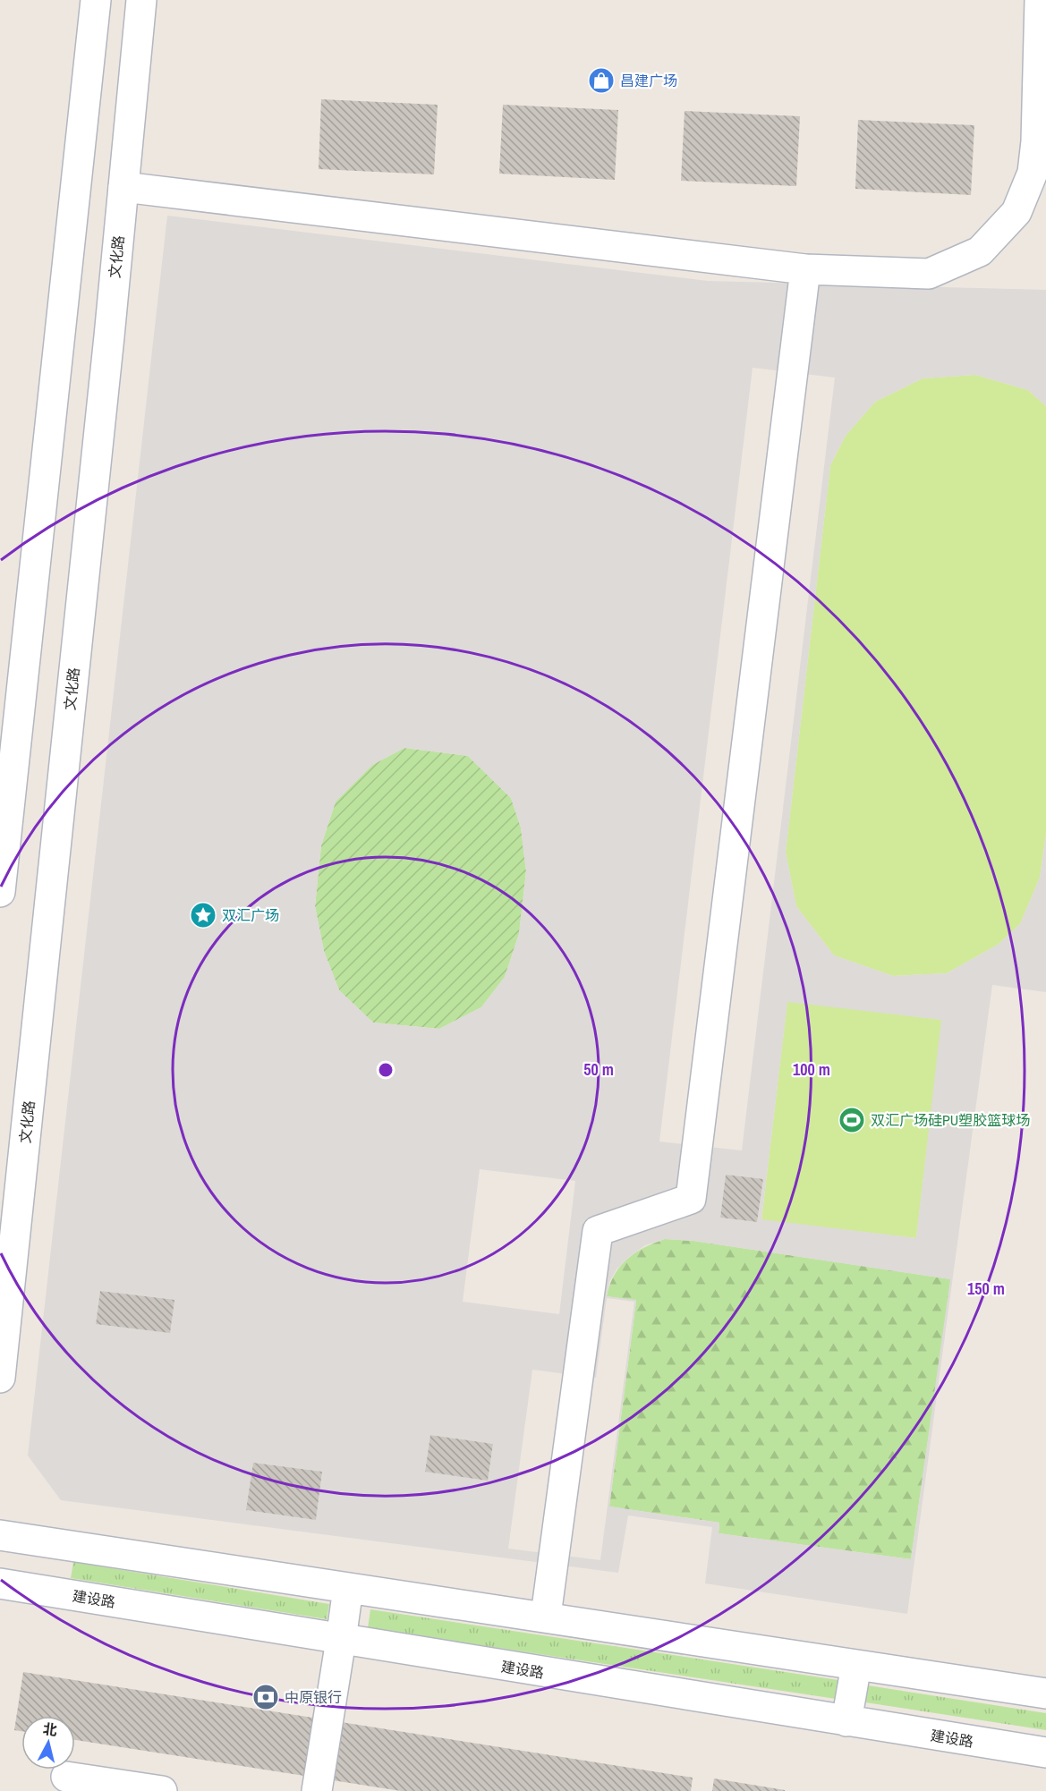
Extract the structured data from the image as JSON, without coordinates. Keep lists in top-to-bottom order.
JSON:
{
  "streets": {
    "street": ["文化路", "建设路"]
  },
  "places": {
    "shop": ["昌建广场"],
    "place": ["双汇广场"],
    "sports": ["双汇广场硅PU塑胶篮球场"],
    "bank": ["中原银行"]
  },
  "north": "top",
  "rings": ["50 m", "100 m", "150 m"]
}
